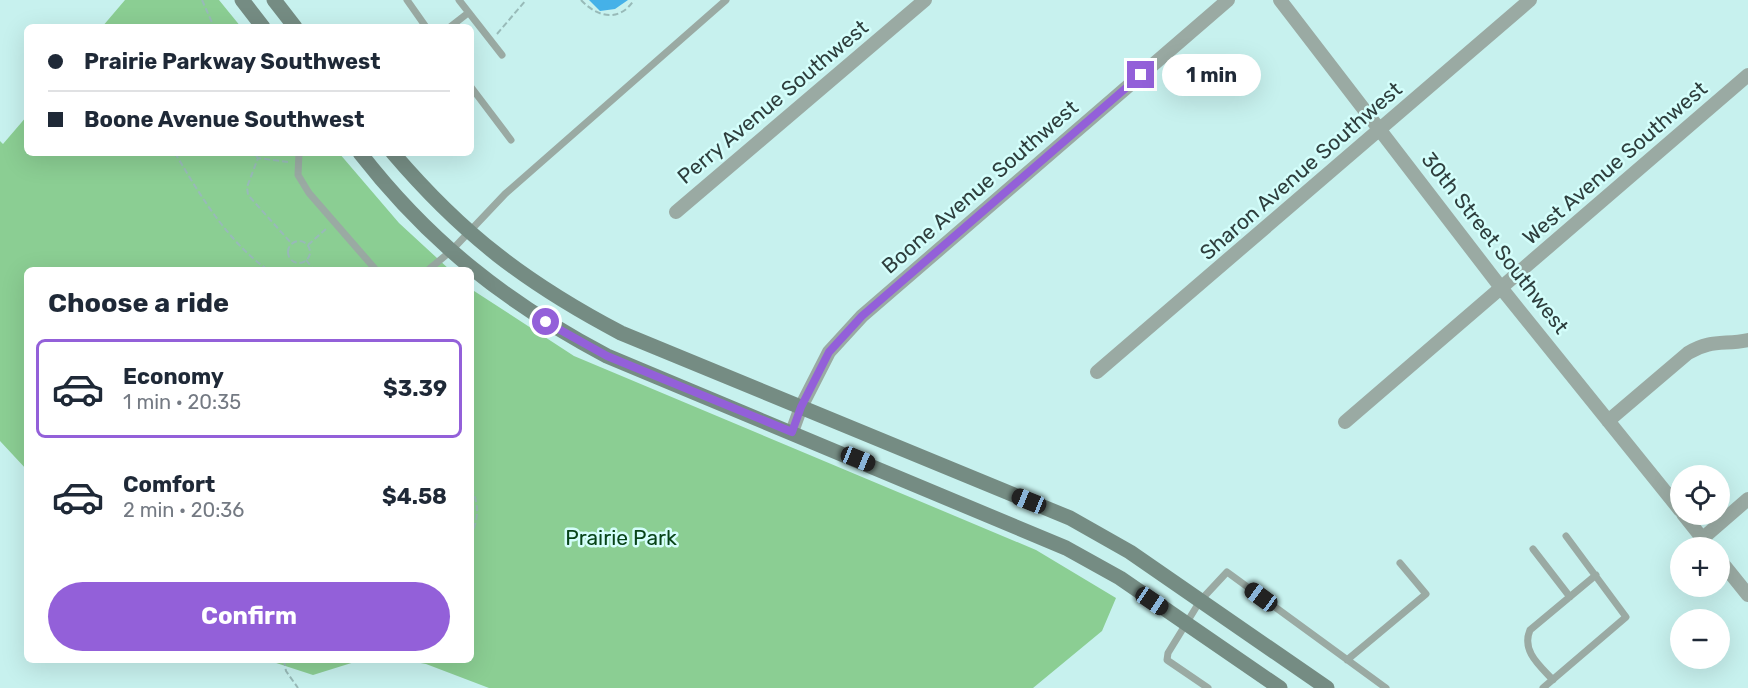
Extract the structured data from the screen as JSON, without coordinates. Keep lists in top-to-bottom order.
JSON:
{
  "streets": {
    "street": [
      "Perry Avenue Southwest",
      "West Avenue Southwest",
      "Sharon Avenue Southwest",
      "Boone Avenue Southwest",
      "30th Street Southwest"
    ]
  },
  "crossings": [
    ["West Avenue Southwest", "30th Street Southwest"],
    ["Sharon Avenue Southwest", "30th Street Southwest"]
  ],
  "parks": ["Prairie Park"],
  "page": {
    "banner": ["Prairie Parkway Southwest", "Boone Avenue Southwest"],
    "bubble": "1 min",
    "heading": "Choose a ride",
    "list": [
      {
        "name": "Economy",
        "note": "1 min · 20:35",
        "value": "$3.39"
      },
      {
        "name": "Comfort",
        "note": "2 min · 20:36",
        "value": "$4.58"
      }
    ],
    "map_buttons": ["+", "−"],
    "buttons": "Confirm"
  }
}
